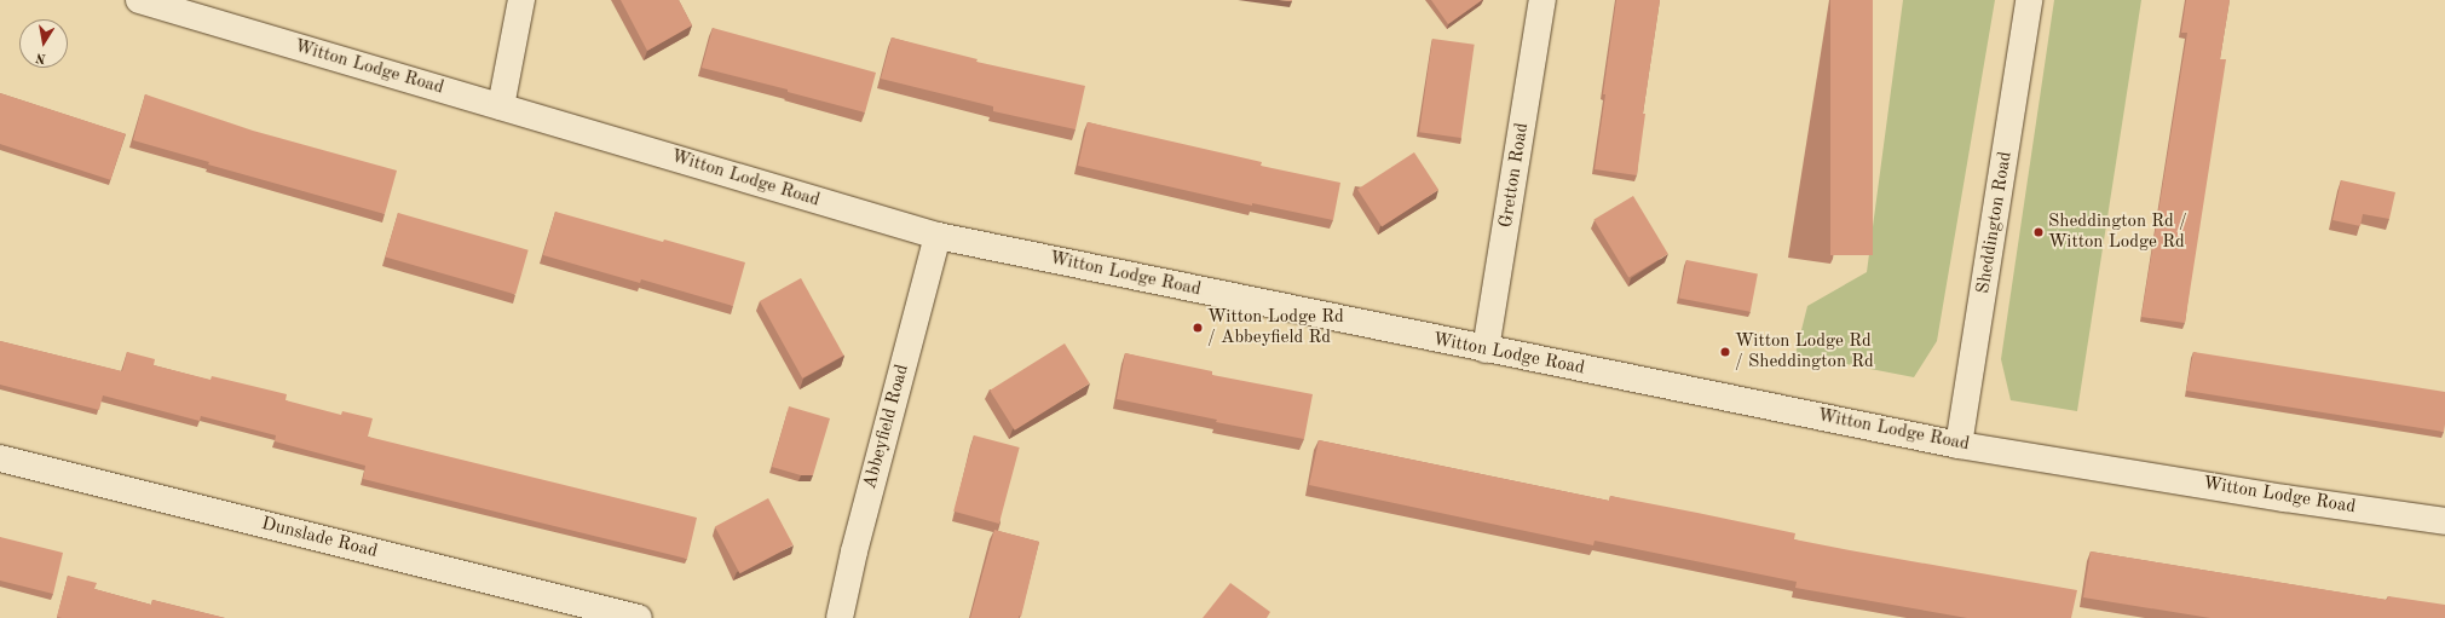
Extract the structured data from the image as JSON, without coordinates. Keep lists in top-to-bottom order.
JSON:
{
  "streets": {
    "street": [
      "Witton Lodge Road",
      "Gretton Road",
      "Sheddington Road",
      "Abbeyfield Road",
      "Dunslade Road"
    ]
  },
  "crossings": [
    ["Witton Lodge Road", "Gretton Road"],
    ["Witton Lodge Road", "Sheddington Road"],
    ["Witton Lodge Road", "Abbeyfield Road"]
  ],
  "places": ["Sheddington Rd / Witton Lodge Rd", "Witton Lodge Rd / Abbeyfield Rd", "Witton Lodge Rd / Sheddington Rd"],
  "north": "bottom"
}
